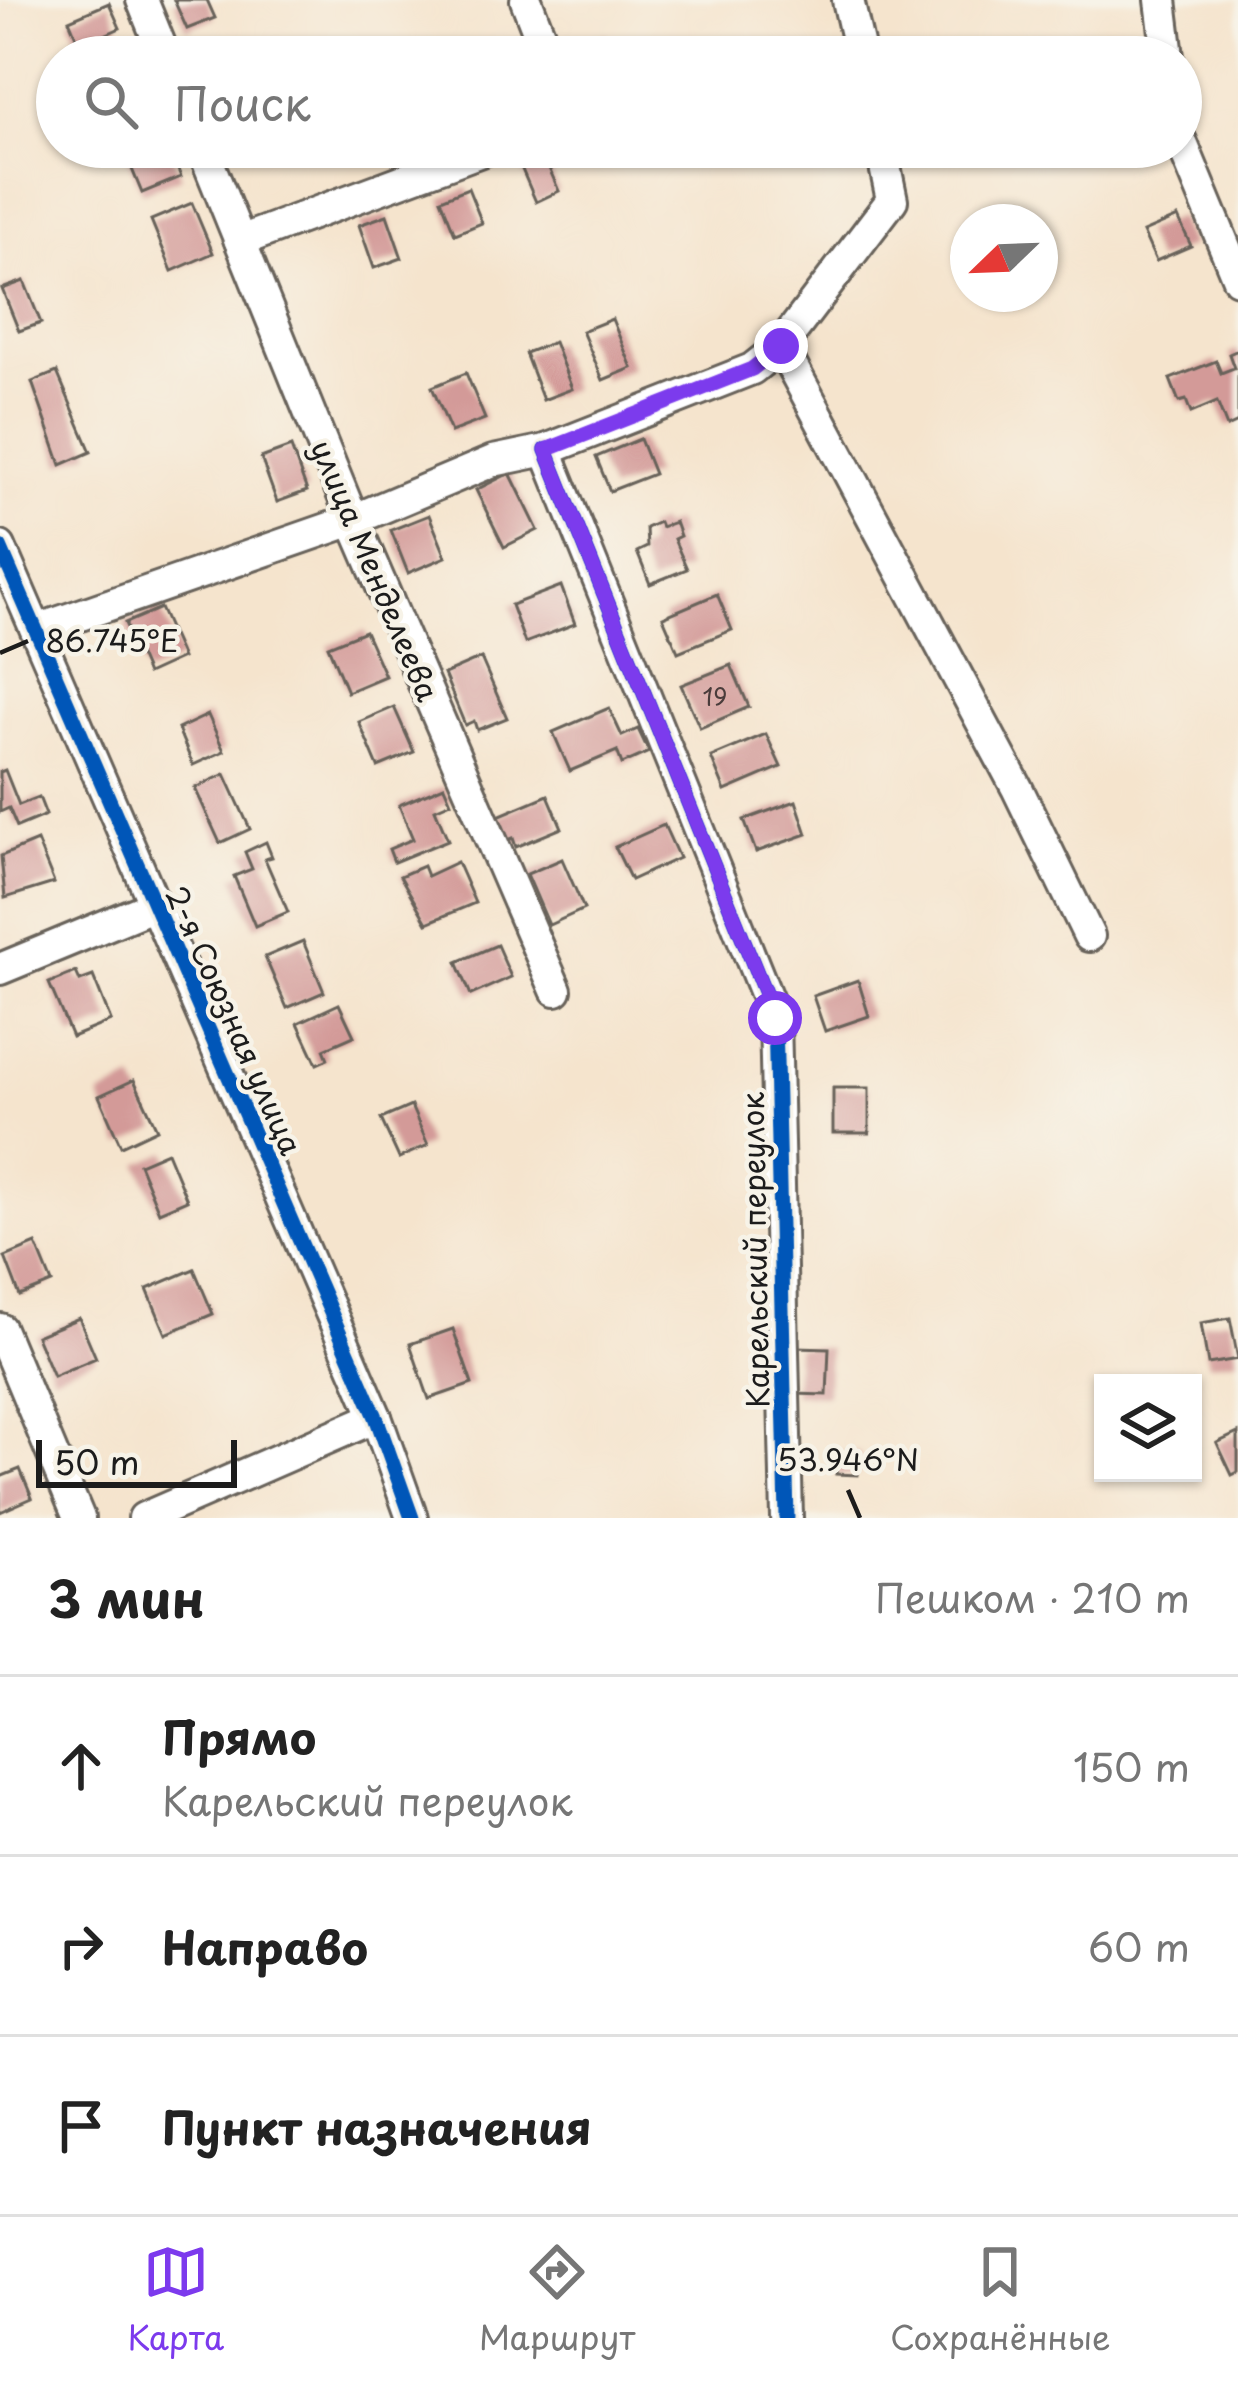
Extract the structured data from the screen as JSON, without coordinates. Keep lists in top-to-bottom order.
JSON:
{
  "streets": {
    "street": ["улица Менделеева", "2-я Союзная улица", "Карельский переулок"]
  },
  "house_numbers": ["19"],
  "scale_bar": "50 m",
  "north": "bottom left",
  "page": {
    "search": "Поиск",
    "scale": "50 m",
    "heading": ["3 мин", "Пешком · 210 m"],
    "list": [
      ["Прямо", "Карельский переулок", "150 m"],
      ["Направо", "60 m"],
      "Пункт назначения"
    ],
    "nav": ["Карта", "Маршрут", "Сохранённые"]
  },
  "coordinates": ["86.745°E", "53.946°N"]
}
